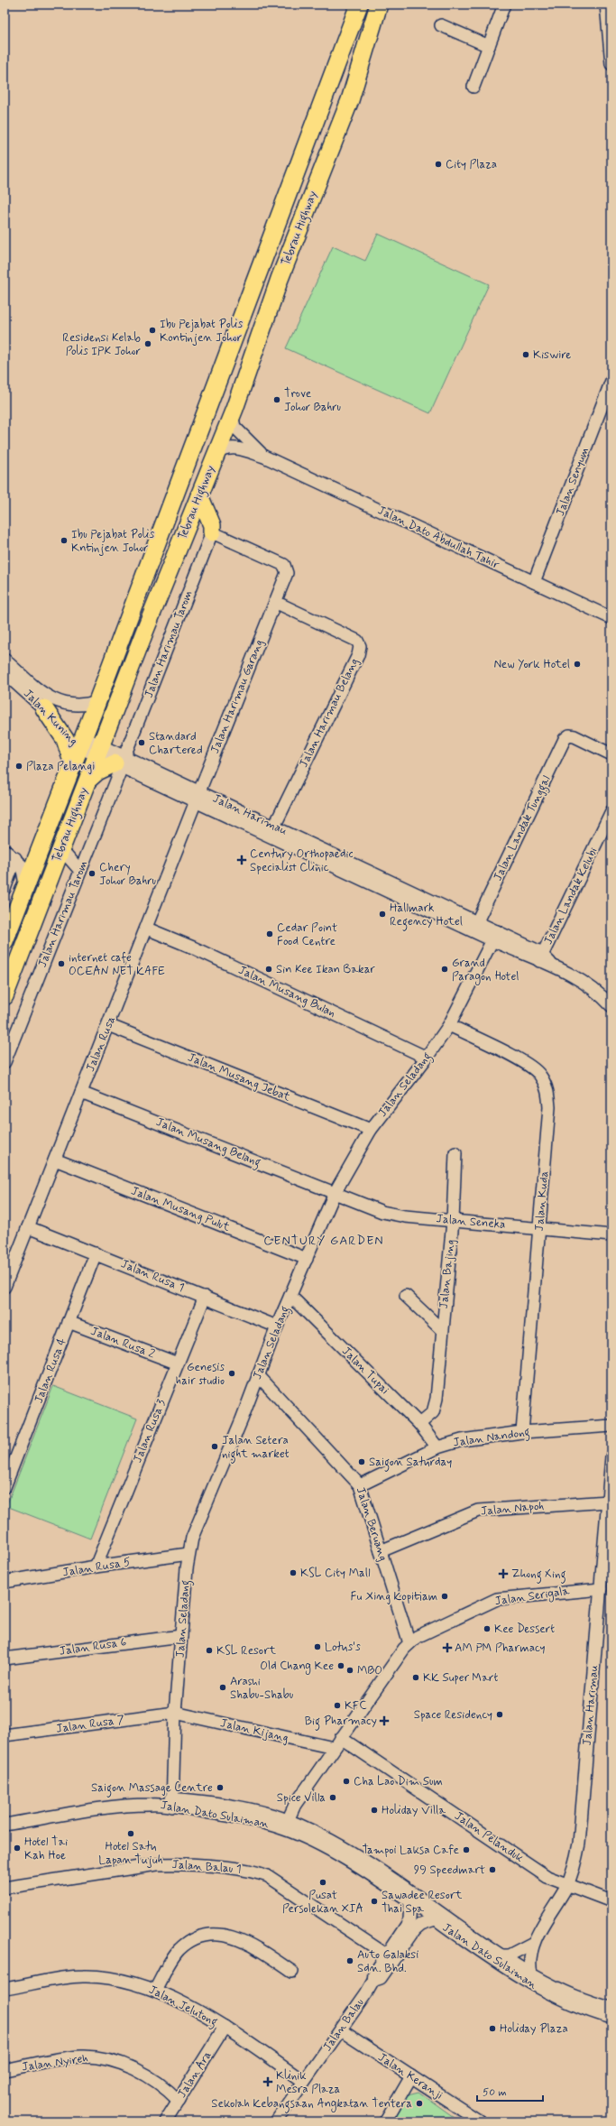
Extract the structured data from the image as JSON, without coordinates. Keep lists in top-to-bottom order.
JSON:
{
  "streets": {
    "highway": ["Tebrau Highway"],
    "street": [
      "Jalan Senyum",
      "Jalan Dato Abdullah Tahir",
      "Jalan Harimau Tarom",
      "Jalan Harimau Garang",
      "Jalan Harimau Belang",
      "Jalan Kuning",
      "Jalan Harimau",
      "Jalan Landak Tunggal",
      "Jalan Landak Kelubi",
      "Jalan Musang Bulan",
      "Jalan Rusa",
      "Jalan Musang Jebat",
      "Jalan Seladang",
      "Jalan Musang Belang",
      "Jalan Kuda",
      "Jalan Musang Pulut",
      "Jalan Seneka",
      "Jalan Bajing",
      "Jalan Rusa 1",
      "Jalan Rusa 2",
      "Jalan Rusa 4",
      "Jalan Tupai",
      "Jalan Rusa 3",
      "Jalan Nandong",
      "Jalan Napoh",
      "Jalan Beruang",
      "Jalan Rusa 5",
      "Jalan Serigala",
      "Jalan Rusa 6",
      "Jalan Rusa 7",
      "Jalan Kijang",
      "Jalan Dato Sulaiman",
      "Jalan Pelanduk",
      "Jalan Balau 1",
      "Jalan Jelutong",
      "Jalan Balau",
      "Jalan Nyireh",
      "Jalan Ara",
      "Jalan Keranji"
    ]
  },
  "crossings": [
    ["Tebrau Highway", "Jalan Dato Abdullah Tahir"],
    ["Tebrau Highway", "Jalan Kuning"],
    ["Tebrau Highway", "Jalan Harimau"],
    ["Jalan Senyum", "Jalan Dato Abdullah Tahir"],
    ["Jalan Harimau Tarom", "Jalan Harimau Garang"],
    ["Jalan Harimau Tarom", "Jalan Harimau"],
    ["Jalan Harimau Garang", "Jalan Harimau Belang"],
    ["Jalan Harimau Garang", "Jalan Harimau"],
    ["Jalan Harimau Garang", "Jalan Rusa"],
    ["Jalan Harimau Belang", "Jalan Harimau"],
    ["Jalan Kuning", "Jalan Harimau"],
    ["Jalan Harimau", "Jalan Landak Tunggal"],
    ["Jalan Harimau", "Jalan Landak Kelubi"],
    ["Jalan Harimau", "Jalan Rusa"],
    ["Jalan Harimau", "Jalan Seladang"],
    ["Jalan Harimau", "Jalan Napoh"],
    ["Jalan Harimau", "Jalan Serigala"],
    ["Jalan Harimau", "Jalan Dato Sulaiman"],
    ["Jalan Harimau", "Jalan Pelanduk"],
    ["Jalan Musang Bulan", "Jalan Rusa"],
    ["Jalan Musang Bulan", "Jalan Seladang"],
    ["Jalan Rusa", "Jalan Musang Jebat"],
    ["Jalan Rusa", "Jalan Musang Belang"],
    ["Jalan Rusa", "Jalan Musang Pulut"],
    ["Jalan Rusa", "Jalan Rusa 1"],
    ["Jalan Musang Jebat", "Jalan Seladang"],
    ["Jalan Seladang", "Jalan Musang Belang"],
    ["Jalan Seladang", "Jalan Kuda"],
    ["Jalan Seladang", "Jalan Musang Pulut"],
    ["Jalan Seladang", "Jalan Seneka"],
    ["Jalan Seladang", "Jalan Rusa 1"],
    ["Jalan Seladang", "Jalan Tupai"],
    ["Jalan Seladang", "Jalan Beruang"],
    ["Jalan Seladang", "Jalan Rusa 5"],
    ["Jalan Seladang", "Jalan Rusa 6"],
    ["Jalan Seladang", "Jalan Rusa 7"],
    ["Jalan Seladang", "Jalan Kijang"],
    ["Jalan Seladang", "Jalan Dato Sulaiman"],
    ["Jalan Musang Belang", "Jalan Seneka"],
    ["Jalan Kuda", "Jalan Seneka"],
    ["Jalan Kuda", "Jalan Nandong"],
    ["Jalan Seneka", "Jalan Bajing"],
    ["Jalan Bajing", "Jalan Tupai"],
    ["Jalan Rusa 1", "Jalan Rusa 4"],
    ["Jalan Rusa 1", "Jalan Rusa 3"],
    ["Jalan Rusa 2", "Jalan Rusa 4"],
    ["Jalan Rusa 2", "Jalan Rusa 3"],
    ["Jalan Tupai", "Jalan Nandong"],
    ["Jalan Rusa 3", "Jalan Rusa 5"],
    ["Jalan Nandong", "Jalan Beruang"],
    ["Jalan Napoh", "Jalan Beruang"],
    ["Jalan Beruang", "Jalan Serigala"],
    ["Jalan Serigala", "Jalan Pelanduk"],
    ["Jalan Rusa 7", "Jalan Kijang"],
    ["Jalan Dato Sulaiman", "Jalan Balau"],
    ["Jalan Balau 1", "Jalan Balau"],
    ["Jalan Jelutong", "Jalan Balau"],
    ["Jalan Jelutong", "Jalan Ara"],
    ["Jalan Balau", "Jalan Keranji"],
    ["Jalan Nyireh", "Jalan Ara"]
  ],
  "districts": ["CENTURY GARDEN"],
  "places": {
    "other": [
      "City Plaza",
      "Ibu Pejabat Polis Kontinjen Johor",
      "Residensi Kelab Polis IPK Johor",
      "Kiswire",
      "Trove Johor Bahru",
      "Ibu Pejabat Polis Kntinjen Johor",
      "New York Hotel",
      "Standard Chartered",
      "Plaza Pelangi",
      "Chery Johor Bahru",
      "Hallmark Regency Hotel",
      "Cedar Point Food Centre",
      "internet cafe OCEAN NET KAFE",
      "Sin Kee Ikan Bakar",
      "Grand Paragon Hotel",
      "Genesis hair studio",
      "Jalan Setera night market",
      "Saigon Saturday",
      "KSL City Mall",
      "Fu Xing Kopitiam",
      "Kee Dessert",
      "Lotus's",
      "KSL Resort",
      "Old Chang Kee",
      "MBO",
      "KK Super Mart",
      "Arashi Shabu-Shabu",
      "KFC",
      "Space Residency",
      "Cha Lao Dim Sum",
      "Saigon Massage Centre",
      "Spice Villa",
      "Holiday Villa",
      "Hotel Satu Lapan Tujuh",
      "Hotel Tai Kah Hoe",
      "Tampoi Laksa Cafe",
      "99 Speedmart",
      "Pusat Persolekan XIA",
      "Sawadee Resort Thai Spa",
      "Auto Galaksi Sdn. Bhd.",
      "Holiday Plaza",
      "Sekolah Kebangsaan Angkatan Tentera"
    ],
    "health": [
      "Century Orthopaedic Specialist Clinic",
      "Zhong Xing",
      "AM PM Pharmacy",
      "Big Pharmacy",
      "Klinik Mesra Plaza"
    ]
  },
  "scale_bar": "50 m"
}
